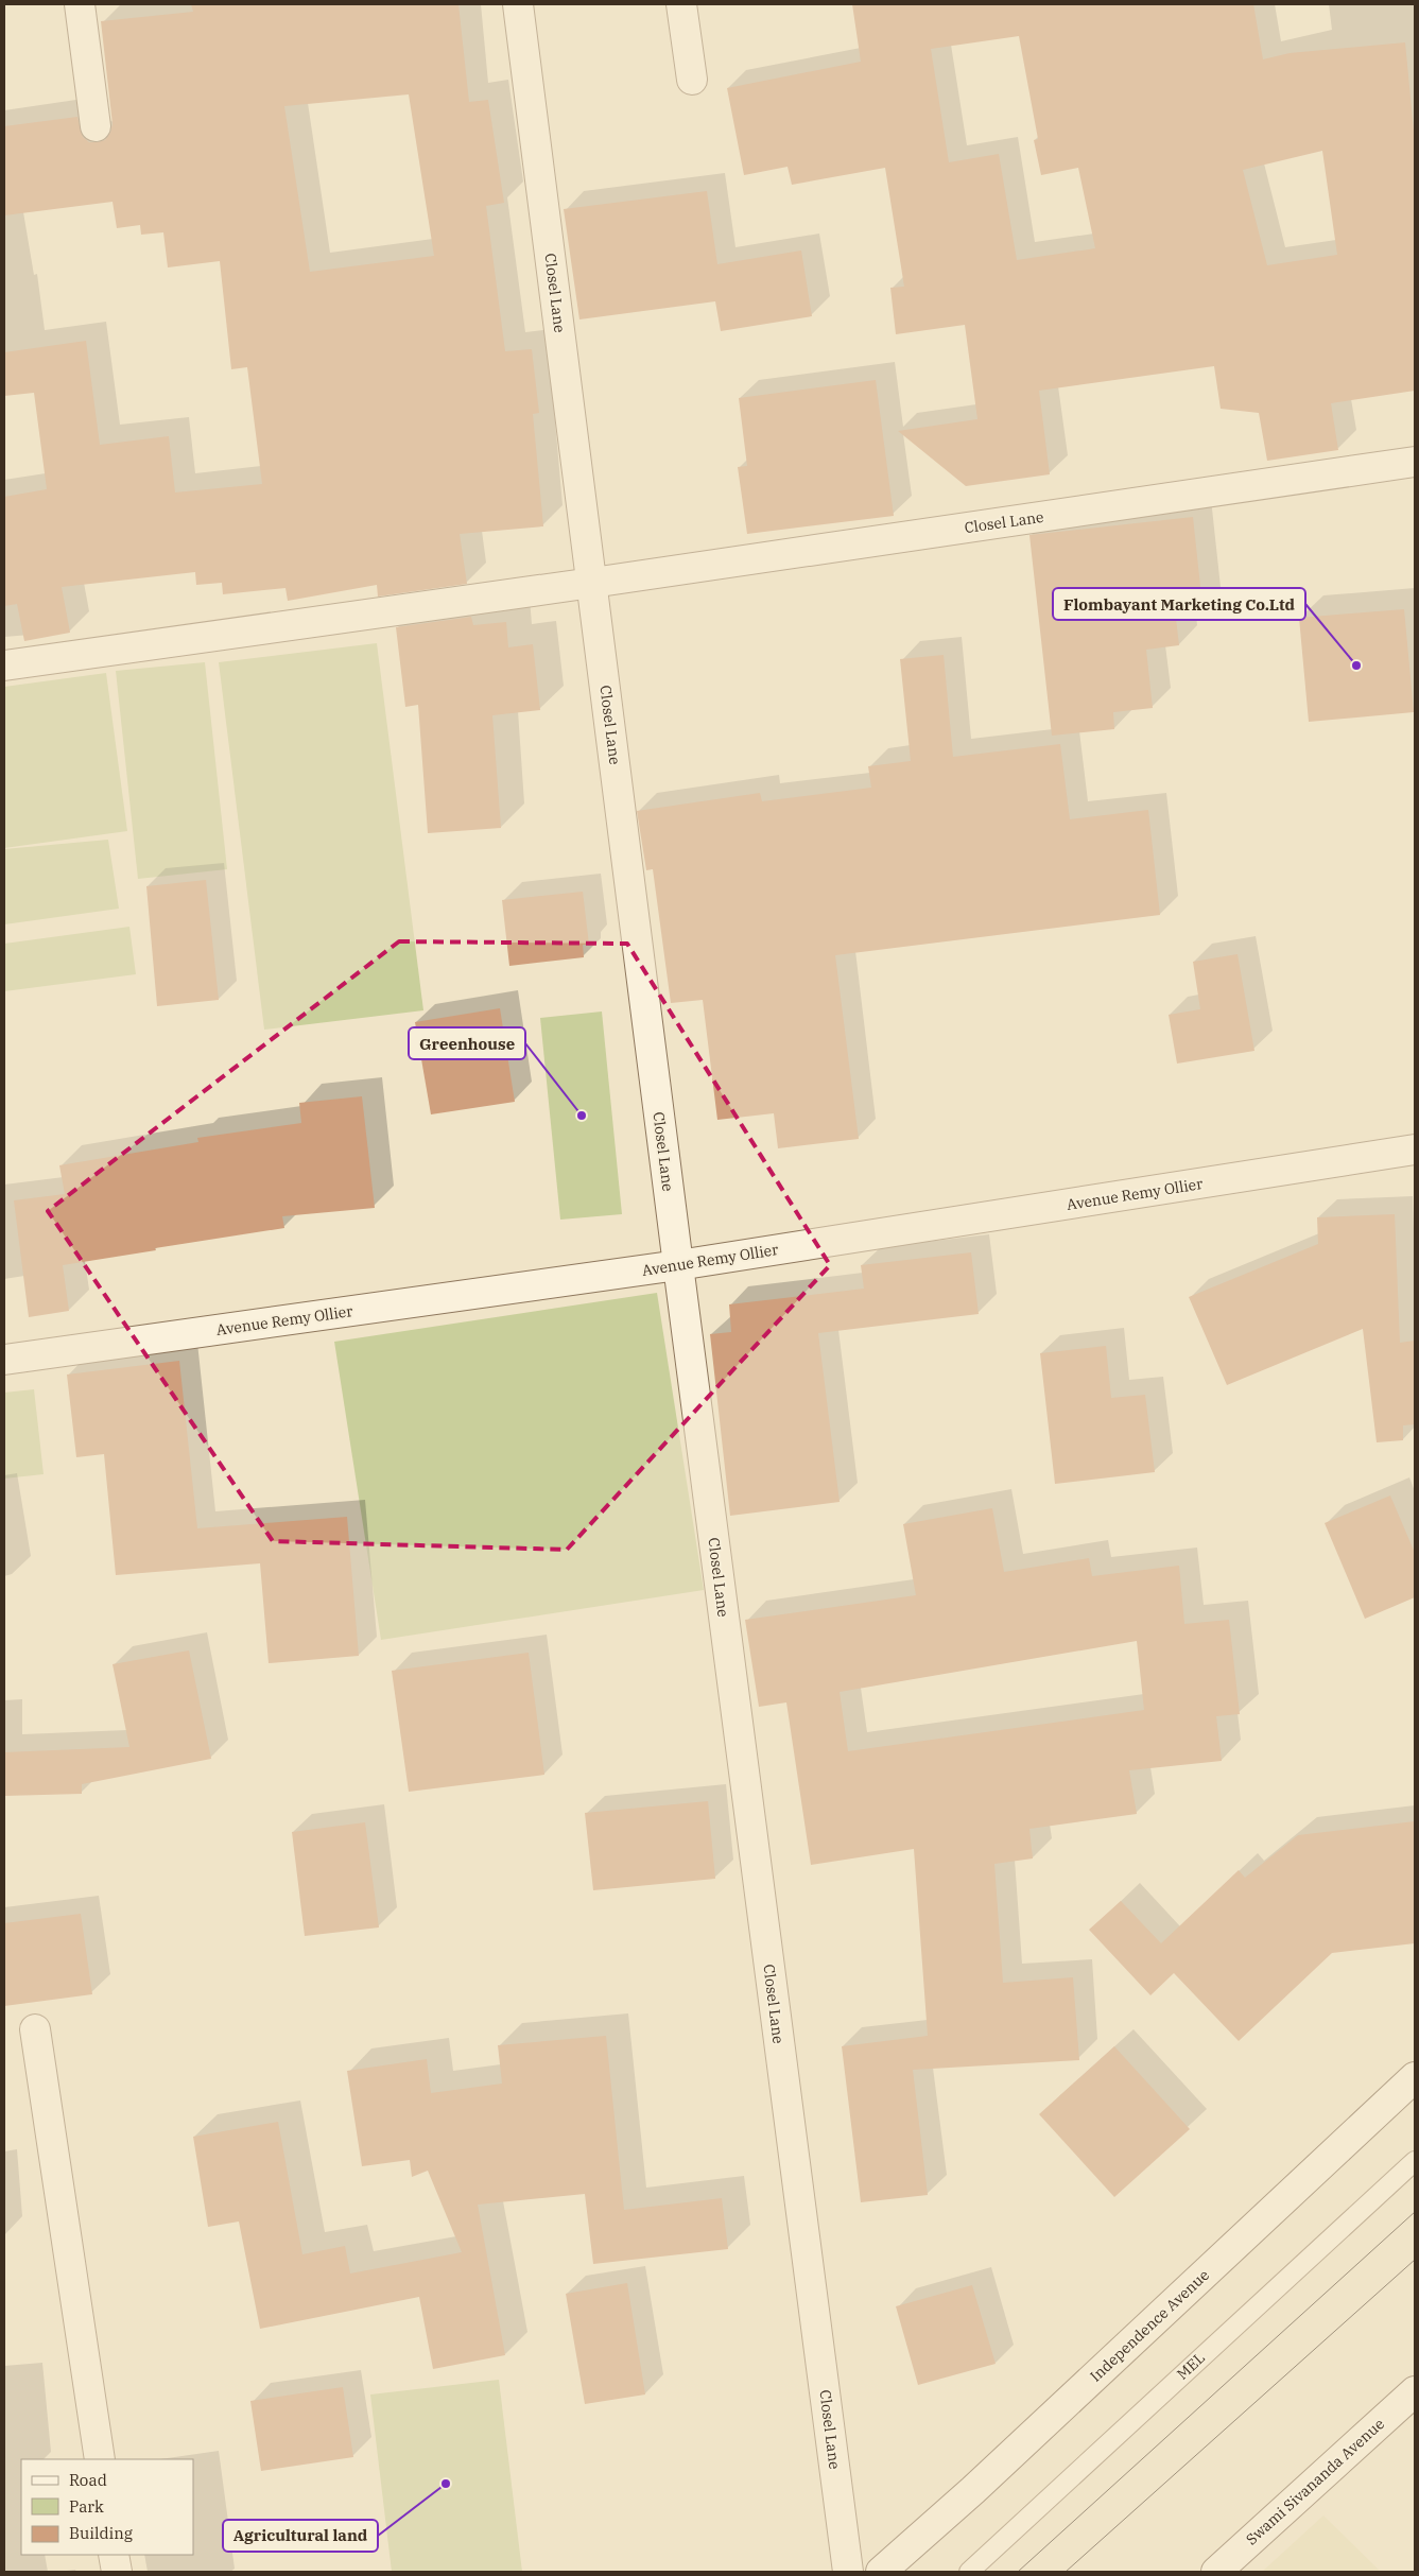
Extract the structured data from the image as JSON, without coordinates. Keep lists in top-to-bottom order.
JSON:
{
  "streets": {
    "street": [
      "Closel Lane",
      "Avenue Remy Ollier",
      "Independence Avenue",
      "Swami Sivananda Avenue"
    ],
    "lane": ["MEL"]
  },
  "crossings": [
    ["Closel Lane", "Avenue Remy Ollier"]
  ],
  "places": ["Flombayant Marketing Co.Ltd", "Greenhouse", "Agricultural land"],
  "legend": ["Road", "Park", "Building"]
}
